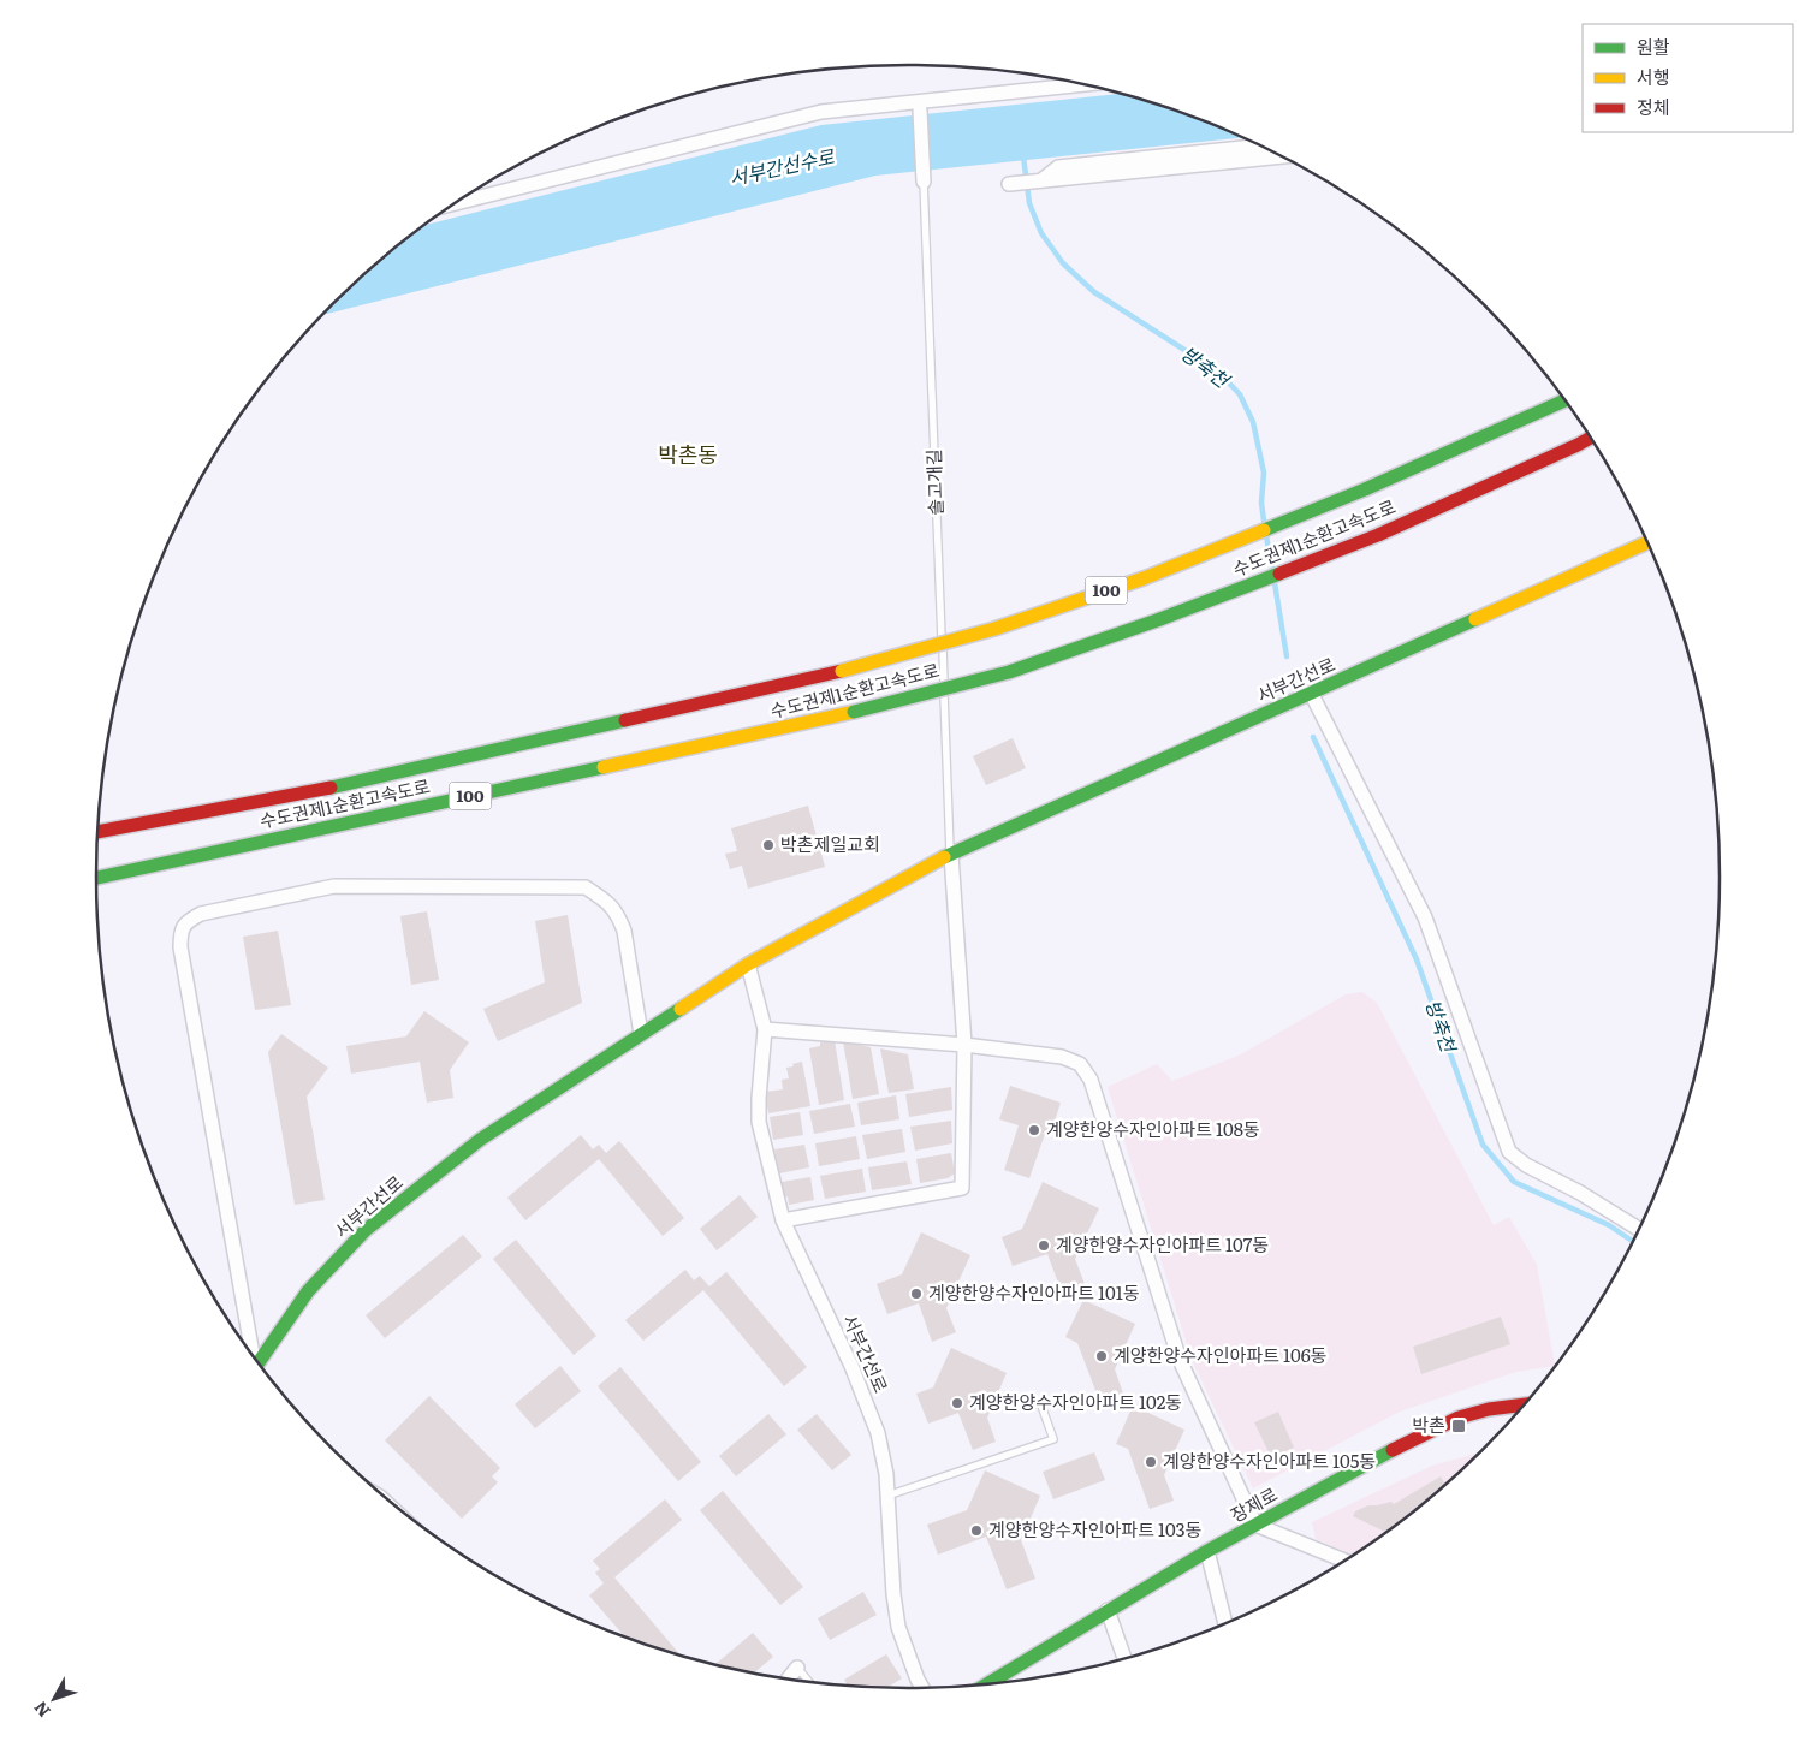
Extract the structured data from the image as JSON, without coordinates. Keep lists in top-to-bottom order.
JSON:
{
  "streets": {
    "main road": [
      "수도권제1순환고속도로",
      "100",
      "서부간선로",
      "장제로"
    ],
    "street": ["솔고개길"]
  },
  "crossings": [
    ["솔고개길", "서부간선로"]
  ],
  "districts": ["박촌동"],
  "water": ["서부간선수로", "방축천"],
  "places": {
    "other": [
      "박촌제일교회",
      "계양한양수자인아파트 108동",
      "계양한양수자인아파트 107동",
      "계양한양수자인아파트 101동",
      "계양한양수자인아파트 106동",
      "계양한양수자인아파트 102동",
      "계양한양수자인아파트 105동",
      "계양한양수자인아파트 103동"
    ],
    "transit": ["박촌"]
  },
  "legend": ["원활", "서행", "정체"],
  "north": "bottom left"
}
